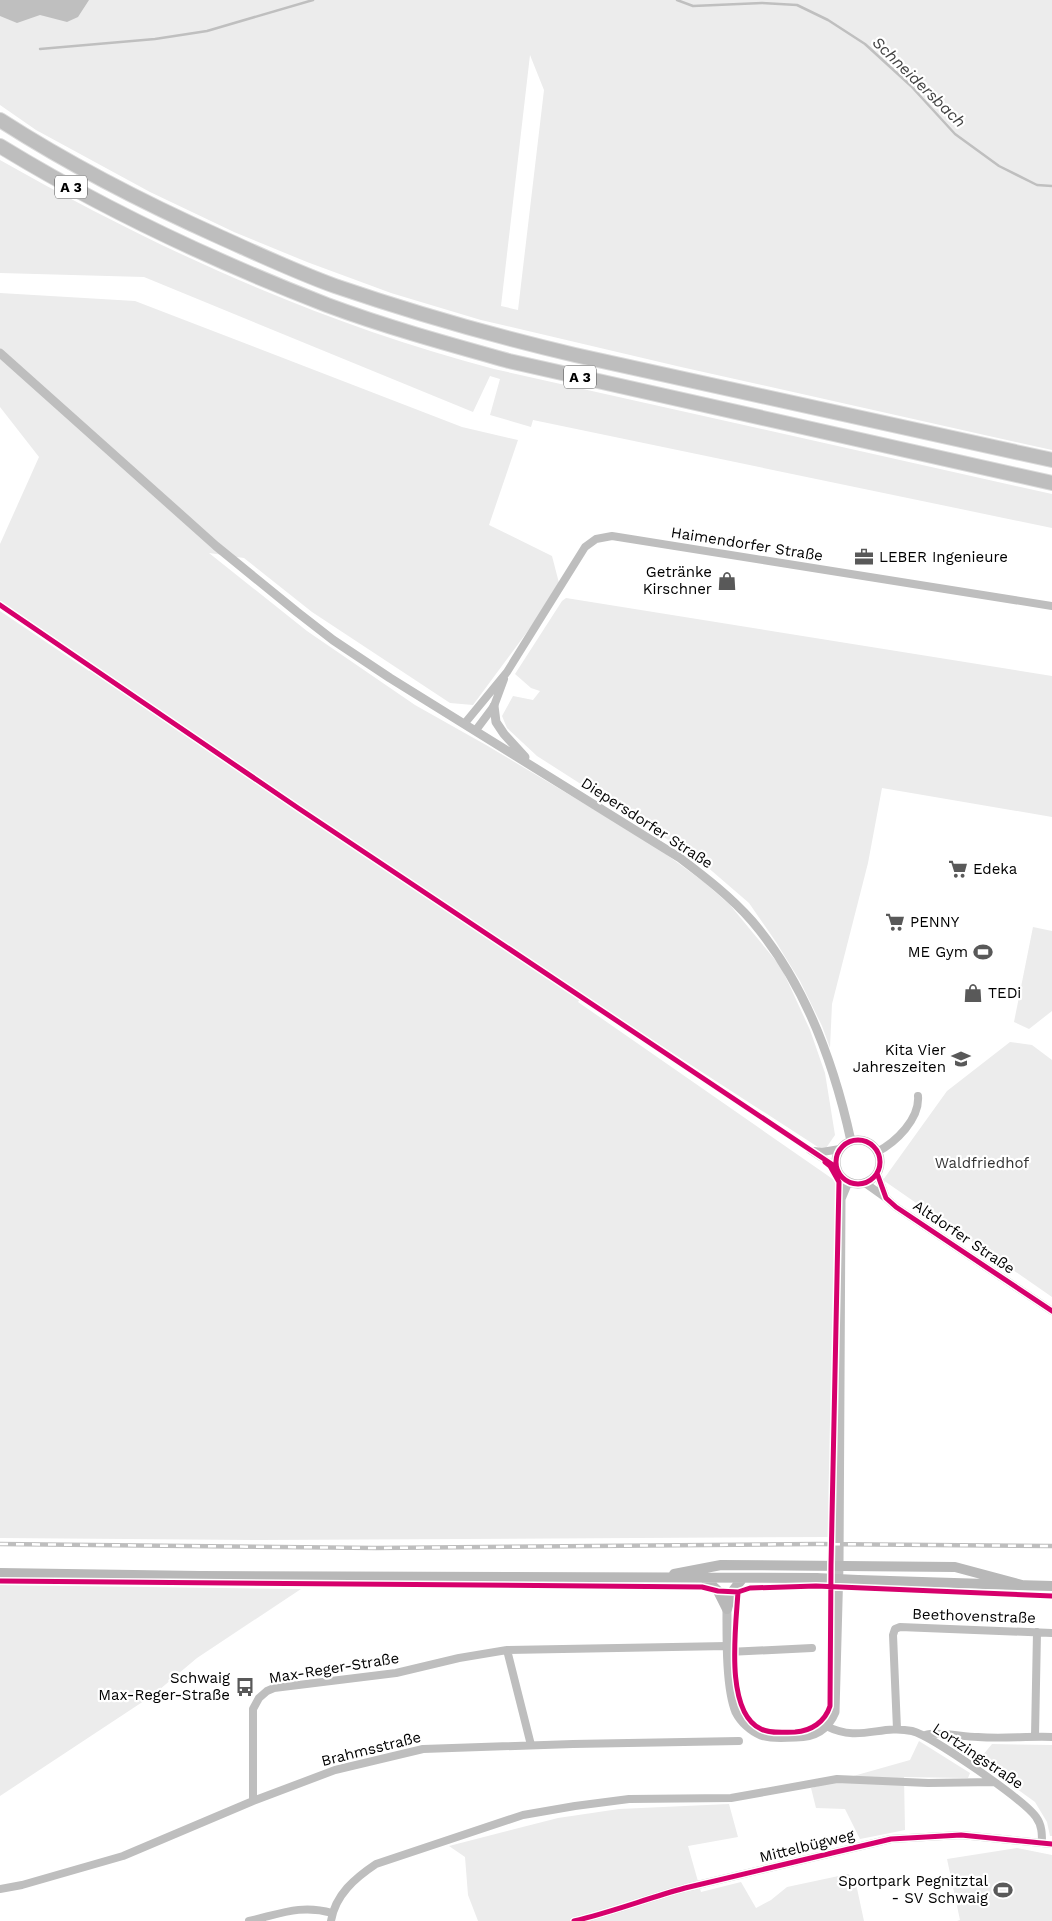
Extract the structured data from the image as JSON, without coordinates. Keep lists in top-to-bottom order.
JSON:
{
  "streets": {
    "highway": ["A 3"],
    "street": [
      "Haimendorfer Straße",
      "Diepersdorfer Straße",
      "Altdorfer Straße",
      "Beethovenstraße",
      "Max-Reger-Straße",
      "Brahmsstraße",
      "Lortzingstraße",
      "Mittelbügweg"
    ]
  },
  "crossings": [
    ["Haimendorfer Straße", "Diepersdorfer Straße"],
    ["Diepersdorfer Straße", "Altdorfer Straße"],
    ["Beethovenstraße", "Lortzingstraße"],
    ["Max-Reger-Straße", "Brahmsstraße"],
    ["Lortzingstraße", "Mittelbügweg"]
  ],
  "water": ["Schneidersbach"],
  "parks": ["Waldfriedhof"],
  "places": {
    "office": ["LEBER Ingenieure"],
    "shop": ["Getränke Kirschner", "TEDi"],
    "supermarket": ["Edeka", "PENNY"],
    "sports": ["ME Gym", "Sportpark Pegnitztal - SV Schwaig"],
    "school or university": ["Kita Vier Jahreszeiten"],
    "bus stop": ["Schwaig Max-Reger-Straße"]
  }
}
